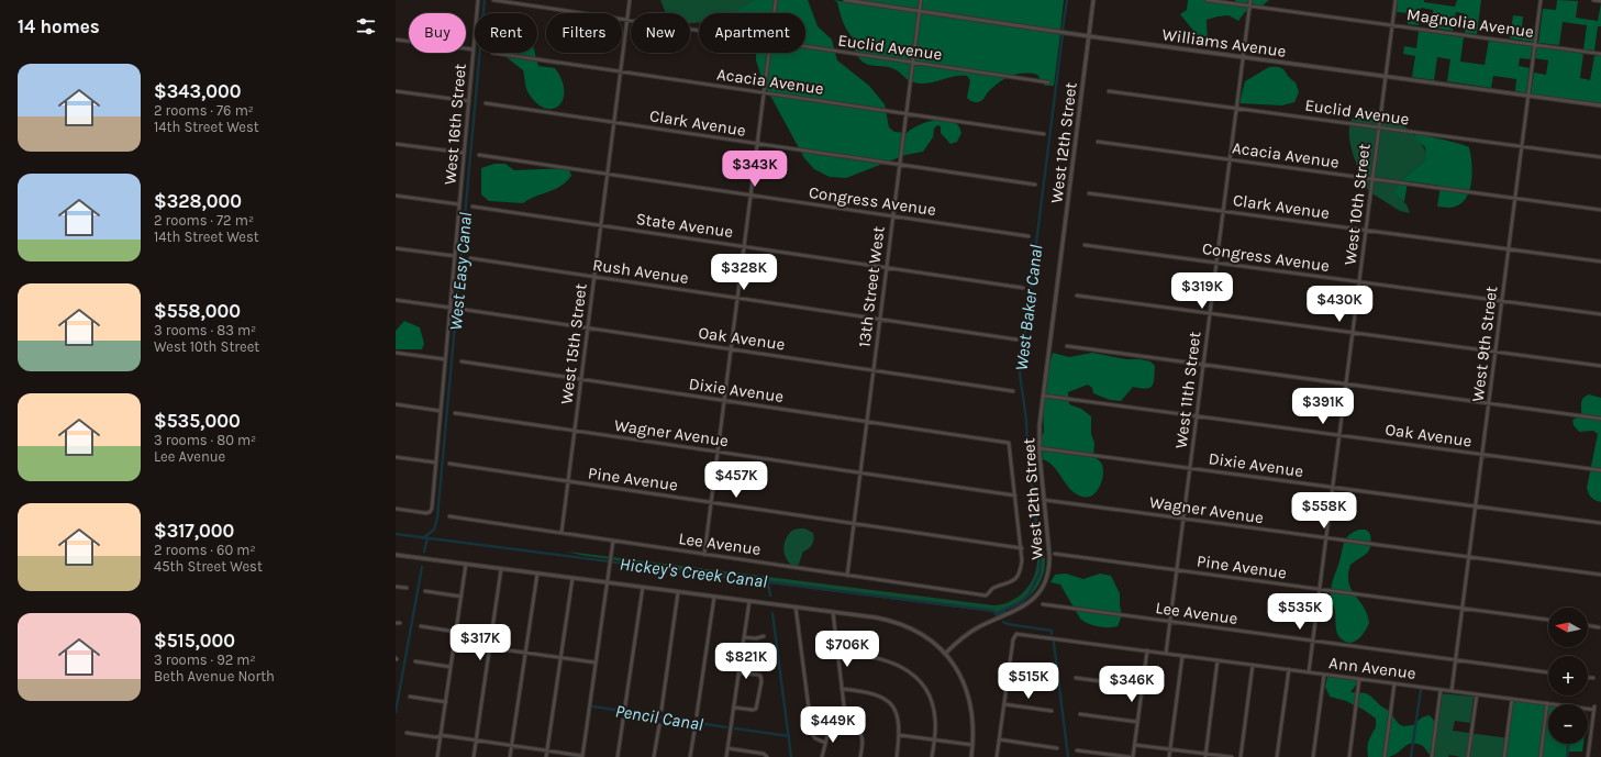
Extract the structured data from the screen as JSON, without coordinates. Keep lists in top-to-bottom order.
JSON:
{
  "streets": {
    "street": [
      "Magnolia Avenue",
      "Williams Avenue",
      "Euclid Avenue",
      "Acacia Avenue",
      "Clark Avenue",
      "West 16th Street",
      "West 12th Street",
      "Congress Avenue",
      "West 10th Street",
      "State Avenue",
      "Rush Avenue",
      "13th Street West",
      "Oak Avenue",
      "West 15th Street",
      "West 9th Street",
      "Dixie Avenue",
      "West 11th Street",
      "Wagner Avenue",
      "Pine Avenue",
      "Lee Avenue",
      "Ann Avenue"
    ]
  },
  "crossings": [
    ["Magnolia Avenue", "West 10th Street"],
    ["Magnolia Avenue", "West 9th Street"],
    ["Magnolia Avenue", "West 11th Street"],
    ["Williams Avenue", "West 12th Street"],
    ["Williams Avenue", "West 10th Street"],
    ["Williams Avenue", "13th Street West"],
    ["Williams Avenue", "West 9th Street"],
    ["Williams Avenue", "West 11th Street"],
    ["Euclid Avenue", "West 10th Street"],
    ["Euclid Avenue", "13th Street West"],
    ["Euclid Avenue", "West 15th Street"],
    ["Euclid Avenue", "West 9th Street"],
    ["Euclid Avenue", "West 11th Street"],
    ["Acacia Avenue", "West 10th Street"],
    ["Acacia Avenue", "13th Street West"],
    ["Acacia Avenue", "West 15th Street"],
    ["Acacia Avenue", "West 9th Street"],
    ["Acacia Avenue", "West 11th Street"],
    ["Clark Avenue", "West 10th Street"],
    ["Clark Avenue", "13th Street West"],
    ["Clark Avenue", "West 15th Street"],
    ["Clark Avenue", "West 9th Street"],
    ["Clark Avenue", "West 11th Street"],
    ["West 12th Street", "Oak Avenue"],
    ["West 12th Street", "Dixie Avenue"],
    ["West 12th Street", "Wagner Avenue"],
    ["Congress Avenue", "West 10th Street"],
    ["Congress Avenue", "13th Street West"],
    ["Congress Avenue", "West 15th Street"],
    ["Congress Avenue", "West 9th Street"],
    ["Congress Avenue", "West 11th Street"],
    ["West 10th Street", "Oak Avenue"],
    ["West 10th Street", "Dixie Avenue"],
    ["West 10th Street", "Wagner Avenue"],
    ["West 10th Street", "Pine Avenue"],
    ["West 10th Street", "Lee Avenue"],
    ["West 10th Street", "Ann Avenue"],
    ["State Avenue", "13th Street West"],
    ["State Avenue", "West 15th Street"],
    ["Rush Avenue", "13th Street West"],
    ["Rush Avenue", "West 15th Street"],
    ["13th Street West", "Oak Avenue"],
    ["13th Street West", "Dixie Avenue"],
    ["13th Street West", "Wagner Avenue"],
    ["13th Street West", "Pine Avenue"],
    ["13th Street West", "Lee Avenue"],
    ["Oak Avenue", "West 15th Street"],
    ["Oak Avenue", "West 9th Street"],
    ["Oak Avenue", "West 11th Street"],
    ["West 15th Street", "Dixie Avenue"],
    ["West 15th Street", "Wagner Avenue"],
    ["West 15th Street", "Pine Avenue"],
    ["West 15th Street", "Lee Avenue"],
    ["West 9th Street", "Dixie Avenue"],
    ["West 9th Street", "Wagner Avenue"],
    ["West 9th Street", "Pine Avenue"],
    ["West 9th Street", "Lee Avenue"],
    ["West 9th Street", "Ann Avenue"],
    ["Dixie Avenue", "West 11th Street"],
    ["Dixie Avenue", "Wagner Avenue"],
    ["West 11th Street", "Wagner Avenue"],
    ["West 11th Street", "Pine Avenue"],
    ["West 11th Street", "Lee Avenue"],
    ["West 11th Street", "Ann Avenue"],
    ["Pine Avenue", "Lee Avenue"]
  ],
  "water": [
    "West Easy Canal",
    "West Baker Canal",
    "Hickey's Creek Canal",
    "Pencil Canal"
  ],
  "north": "left",
  "page": {
    "heading": "14 homes",
    "chip": [
      "Buy",
      "Rent",
      "Filters",
      "New",
      "Apartment"
    ],
    "list": [
      {
        "name": "$343,000",
        "note": "2 rooms · 76 m² · 14th Street West"
      },
      {
        "name": "$328,000",
        "note": "2 rooms · 72 m² · 14th Street West"
      },
      {
        "name": "$558,000",
        "note": "3 rooms · 83 m² · West 10th Street"
      },
      {
        "name": "$535,000",
        "note": "3 rooms · 80 m² · Lee Avenue"
      },
      {
        "name": "$317,000",
        "note": "2 rooms · 60 m² · 45th Street West"
      },
      {
        "name": "$515,000",
        "note": "3 rooms · 92 m² · Beth Avenue North"
      }
    ],
    "price": [
      "$343K",
      "$328K",
      "$319K",
      "$430K",
      "$391K",
      "$457K",
      "$558K",
      "$535K",
      "$317K",
      "$706K",
      "$821K",
      "$515K",
      "$346K",
      "$449K"
    ],
    "map_buttons": ["+", "−"]
  }
}
